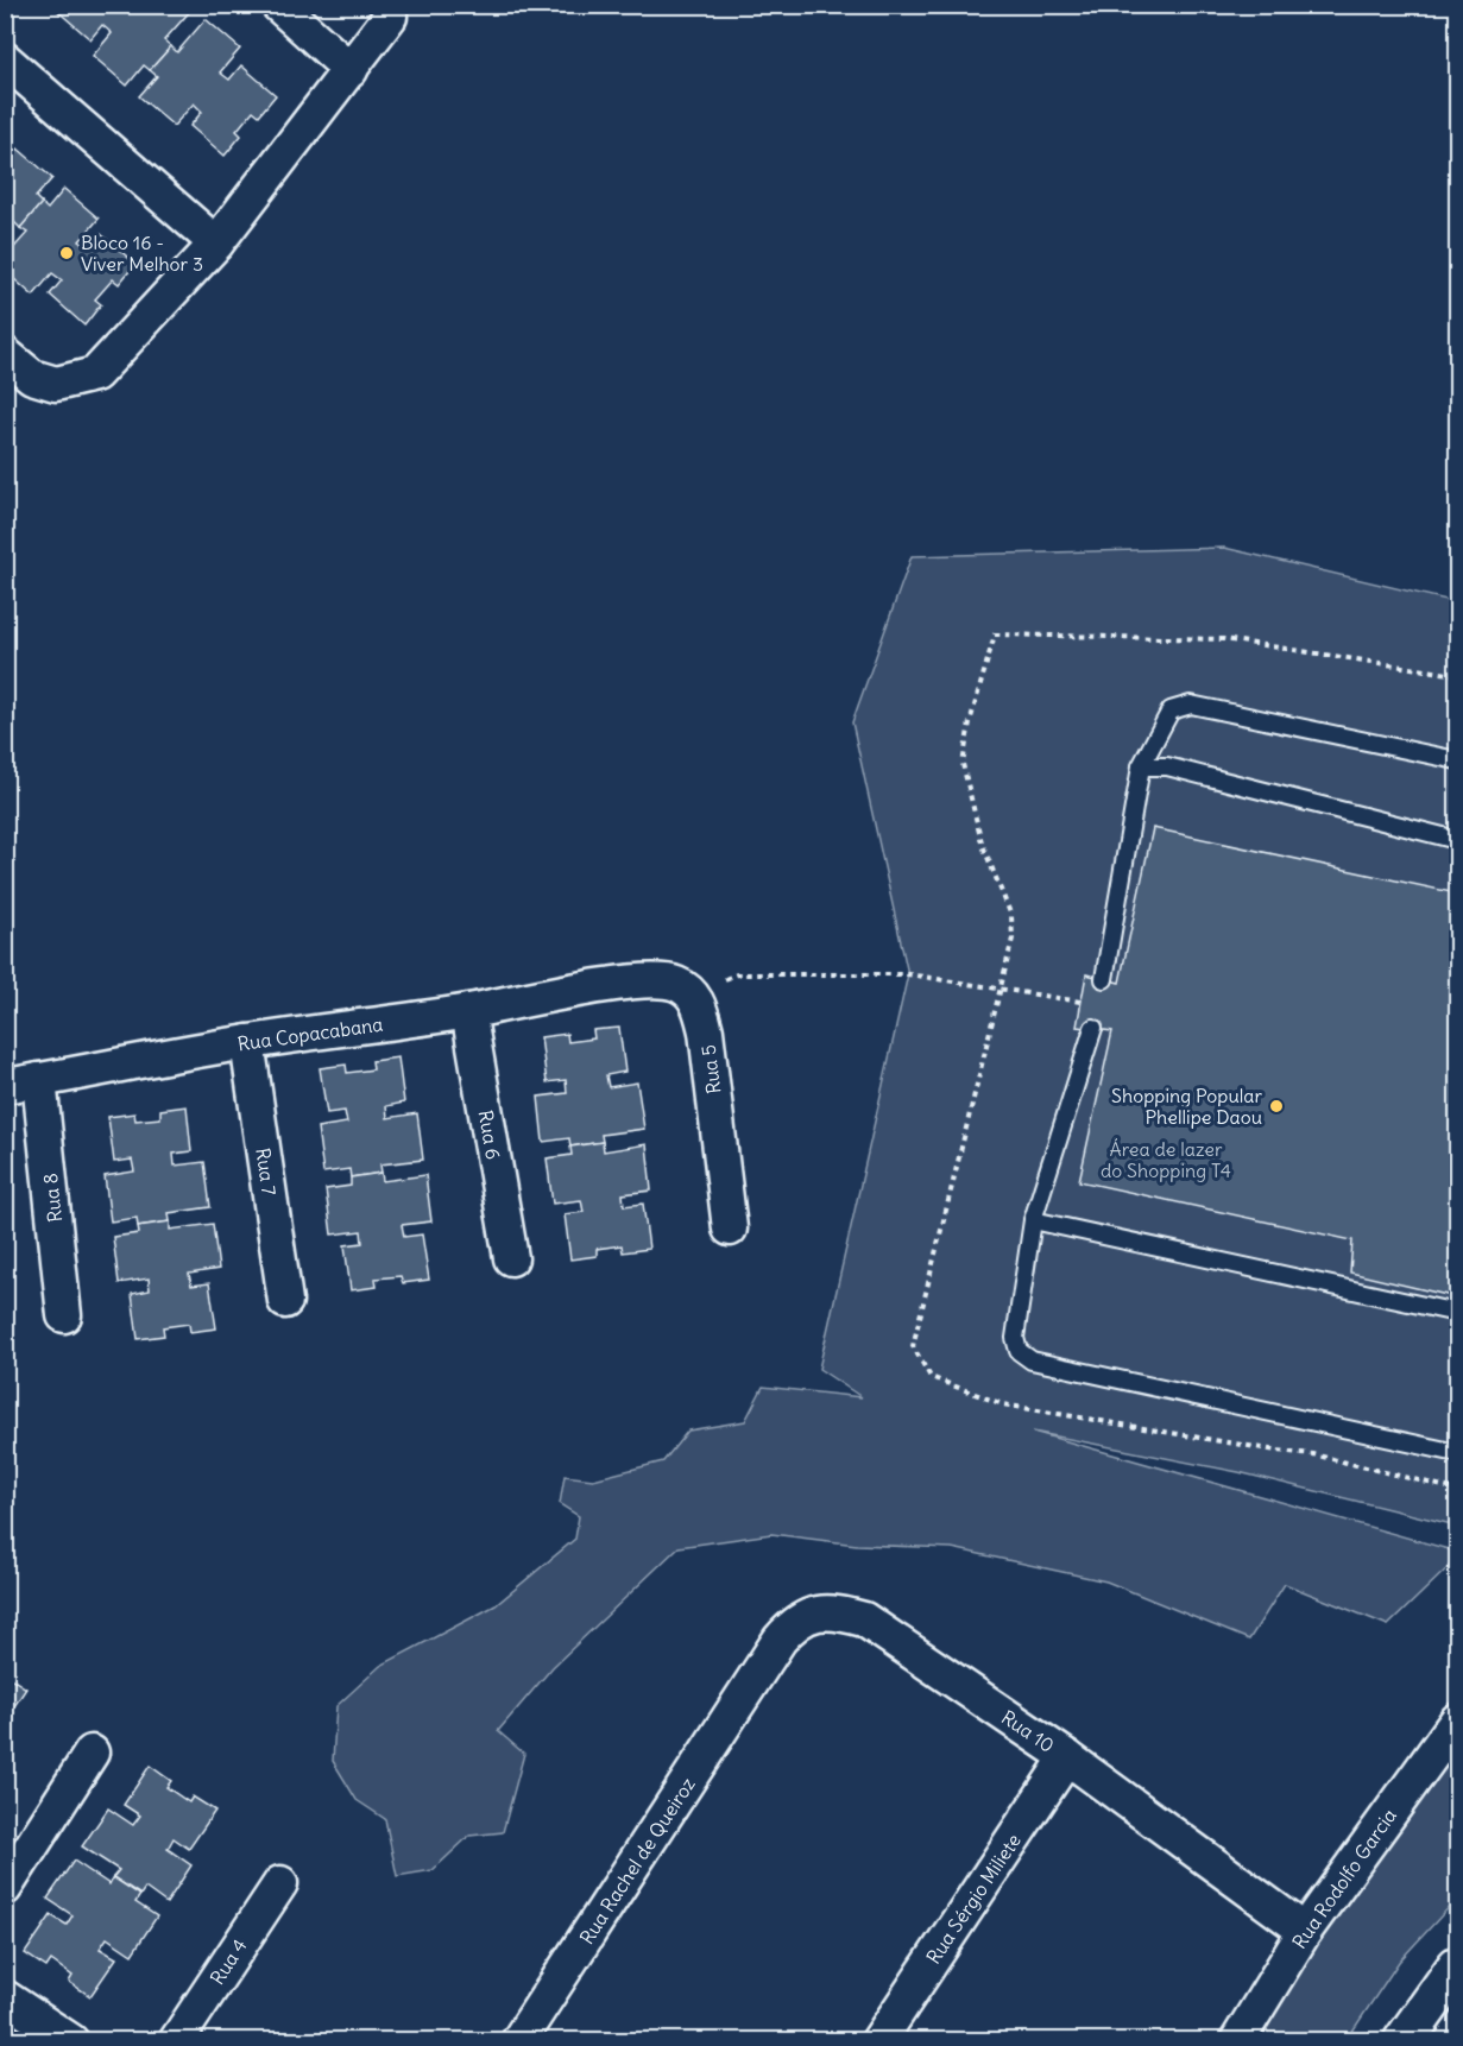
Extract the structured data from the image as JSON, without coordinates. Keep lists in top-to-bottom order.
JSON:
{
  "streets": {
    "street": [
      "Rua Copacabana",
      "Rua 5",
      "Rua 6",
      "Rua 7",
      "Rua 8",
      "Rua 10",
      "Rua Rachel de Queiroz",
      "Rua Rodolfo Garcia",
      "Rua Sérgio Miliete",
      "Rua 4"
    ]
  },
  "crossings": [
    ["Rua Copacabana", "Rua 5"],
    ["Rua Copacabana", "Rua 6"],
    ["Rua Copacabana", "Rua 7"],
    ["Rua Copacabana", "Rua 8"],
    ["Rua 10", "Rua Rachel de Queiroz"],
    ["Rua 10", "Rua Rodolfo Garcia"],
    ["Rua 10", "Rua Sérgio Miliete"]
  ],
  "parks": ["Área de lazer do Shopping T4"],
  "places": ["Bloco 16 - Viver Melhor 3", "Shopping Popular Phellipe Daou"]
}
